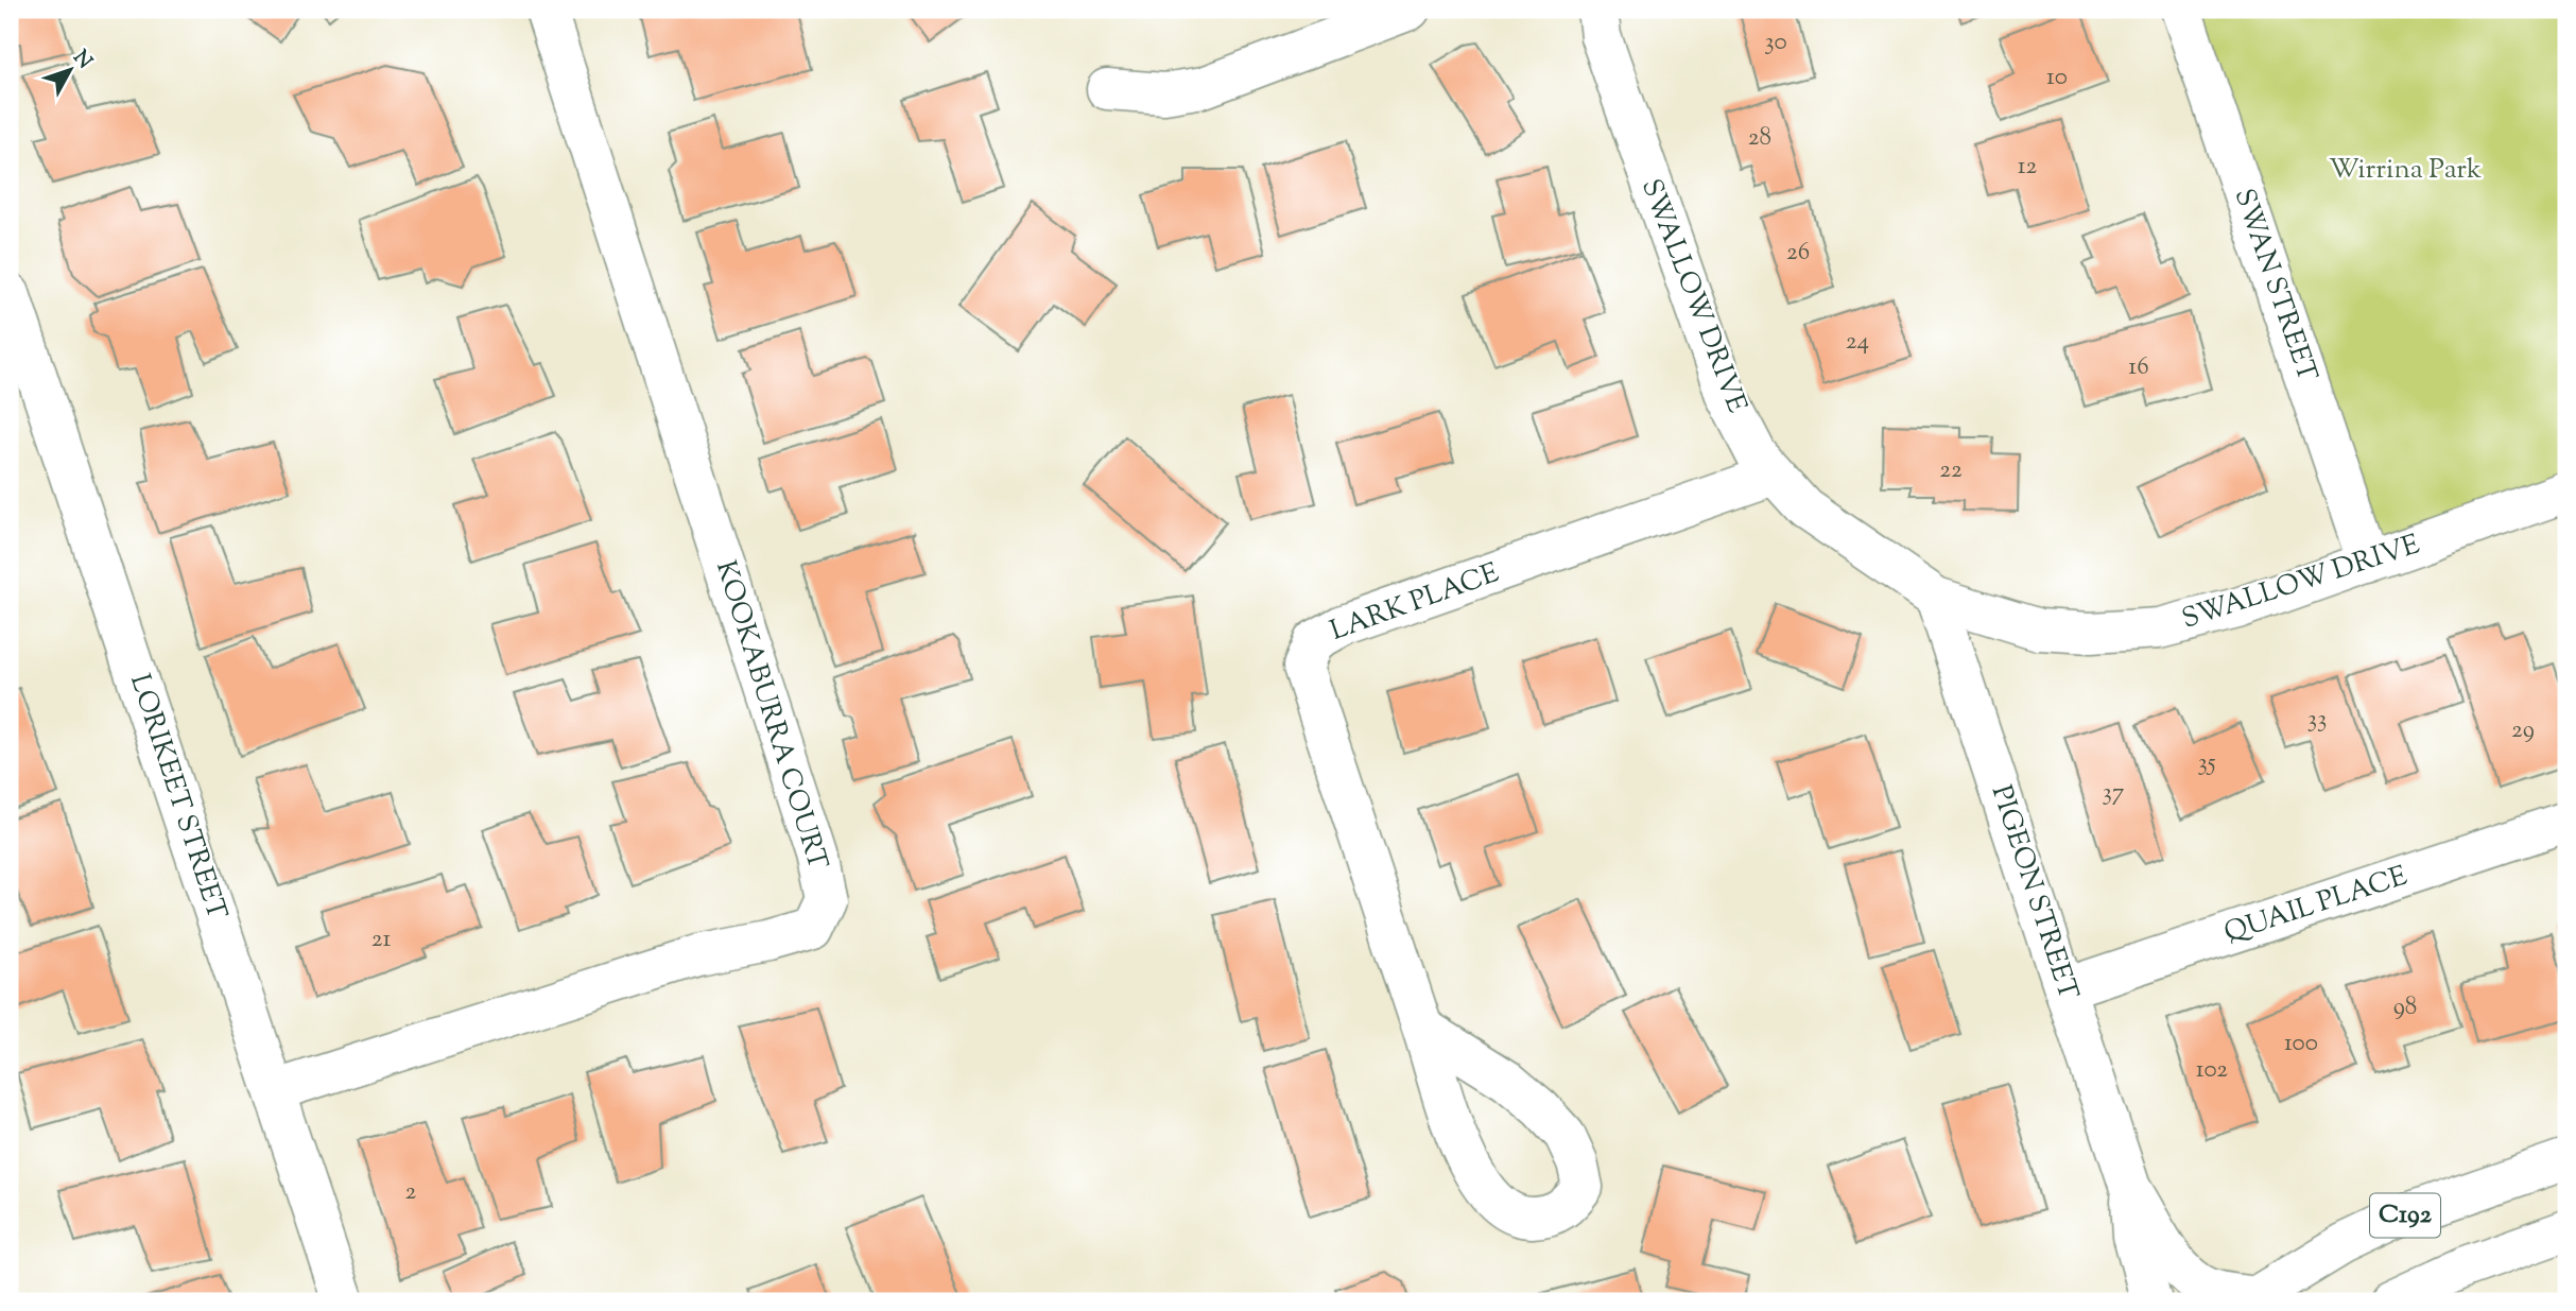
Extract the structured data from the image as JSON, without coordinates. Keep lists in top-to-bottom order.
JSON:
{
  "streets": {
    "street": [
      "SWAN STREET",
      "SWALLOW DRIVE",
      "LARK PLACE",
      "KOOKABURRA COURT",
      "LORIKEET STREET",
      "PIGEON STREET",
      "QUAIL PLACE",
      "C192"
    ]
  },
  "crossings": [
    ["SWAN STREET", "SWALLOW DRIVE"],
    ["SWALLOW DRIVE", "LARK PLACE"],
    ["SWALLOW DRIVE", "PIGEON STREET"],
    ["KOOKABURRA COURT", "LORIKEET STREET"],
    ["PIGEON STREET", "QUAIL PLACE"],
    ["PIGEON STREET", "C192"]
  ],
  "parks": ["Wirrina Park"],
  "house_numbers": [
    "30",
    "10",
    "28",
    "12",
    "26",
    "24",
    "16",
    "22",
    "33",
    "29",
    "35",
    "37",
    "21",
    "98",
    "100",
    "102",
    "2"
  ],
  "north": "top right"
}
